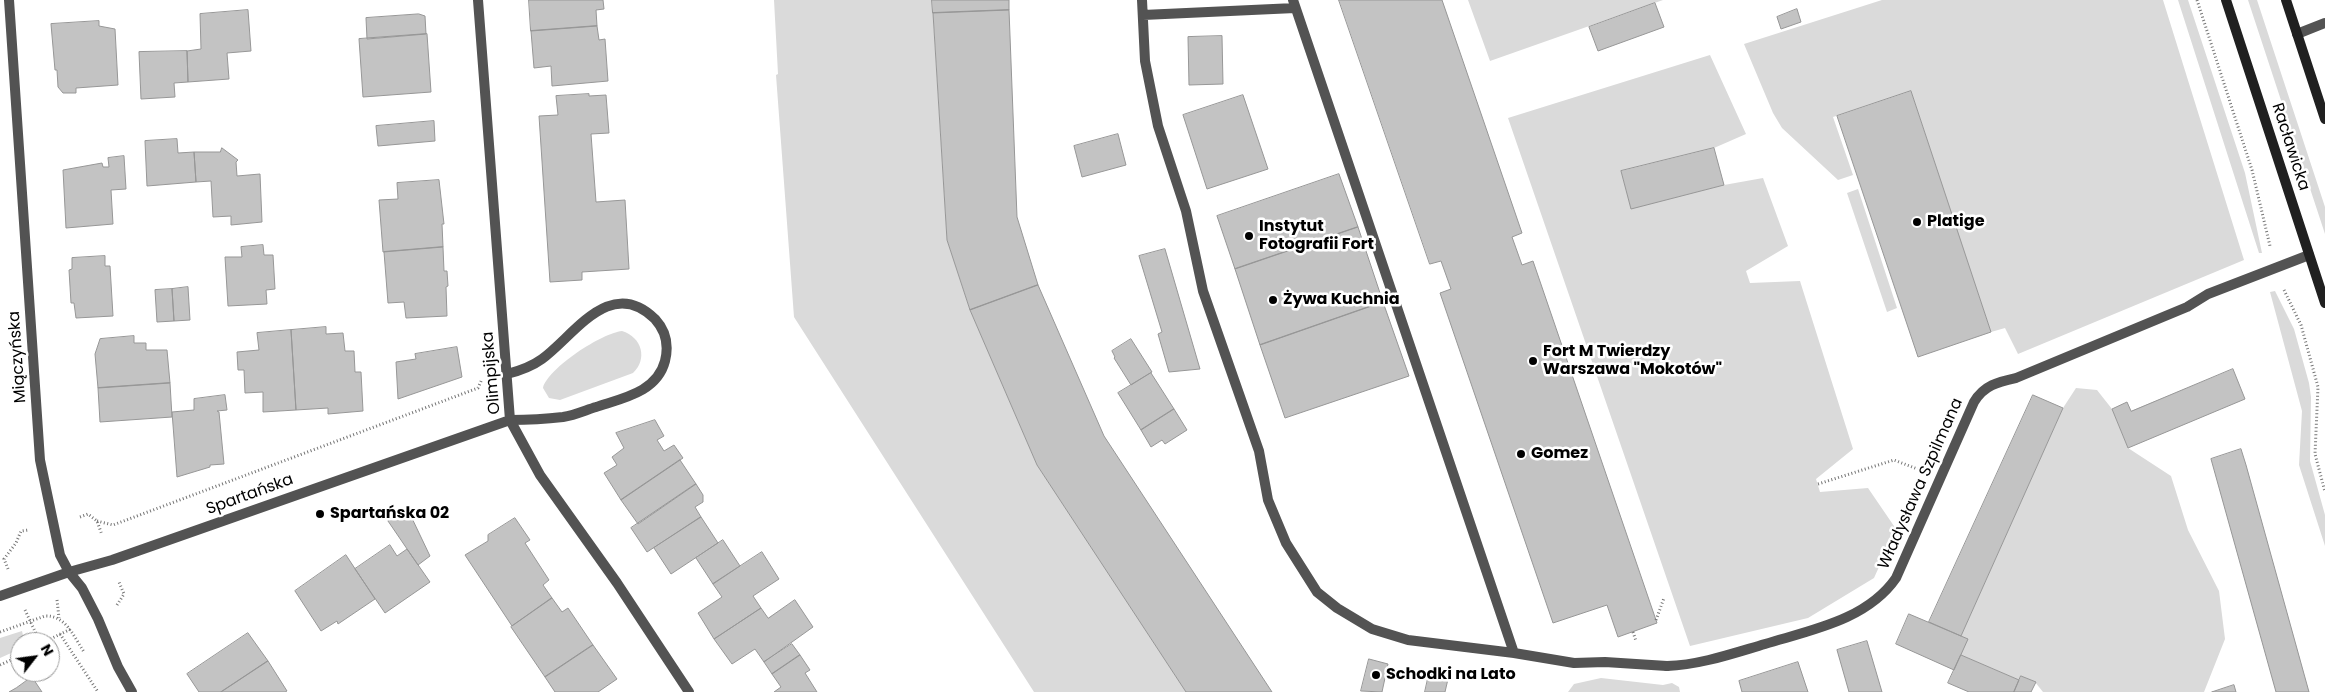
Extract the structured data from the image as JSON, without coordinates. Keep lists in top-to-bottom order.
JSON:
{
  "streets": {
    "main road": ["Racławicka"],
    "street": [
      "Miączyńska",
      "Olimpijska",
      "Władysława Szpilmana",
      "Spartańska"
    ]
  },
  "crossings": [
    ["Racławicka", "Władysława Szpilmana"],
    ["Miączyńska", "Spartańska"],
    ["Olimpijska", "Spartańska"]
  ],
  "places": [
    "Platige",
    "Instytut Fotografii Fort",
    "Żywa Kuchnia",
    "Fort M Twierdzy Warszawa \"Mokotów\"",
    "Gomez",
    "Spartańska 02",
    "Schodki na Lato"
  ],
  "north": "top right"
}
